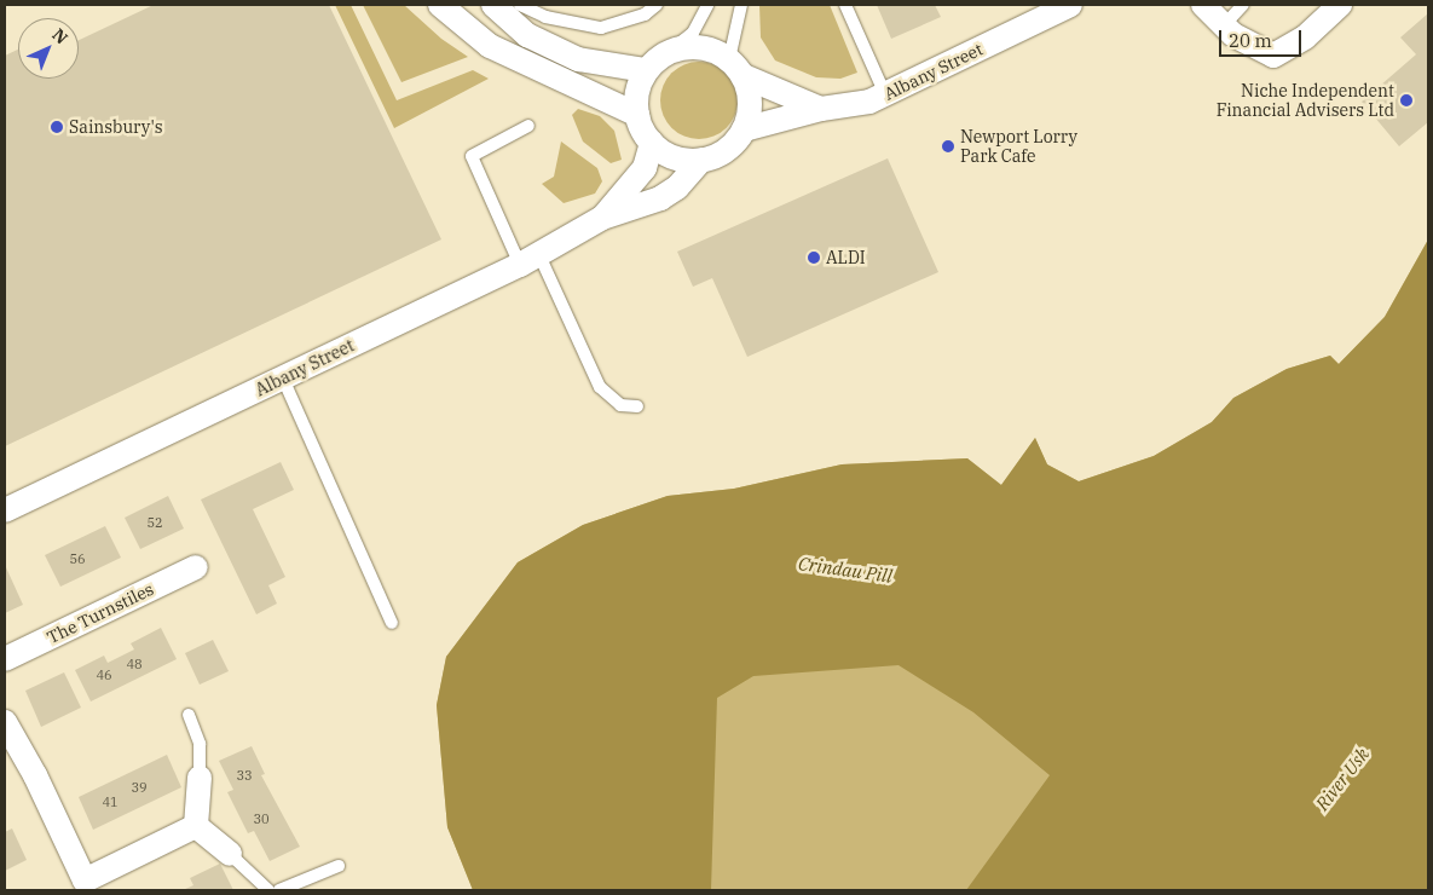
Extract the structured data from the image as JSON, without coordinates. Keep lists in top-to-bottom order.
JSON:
{
  "streets": {
    "street": ["Albany Street", "The Turnstiles"]
  },
  "water": ["Crindau Pill", "River Usk"],
  "places": [
    "Niche Independent Financial Advisers Ltd",
    "Sainsbury's",
    "Newport Lorry Park Cafe",
    "ALDI"
  ],
  "house_numbers": [
    "52",
    "56",
    "48",
    "46",
    "33",
    "39",
    "41",
    "30"
  ],
  "scale_bar": "20 m",
  "north": "top right"
}
